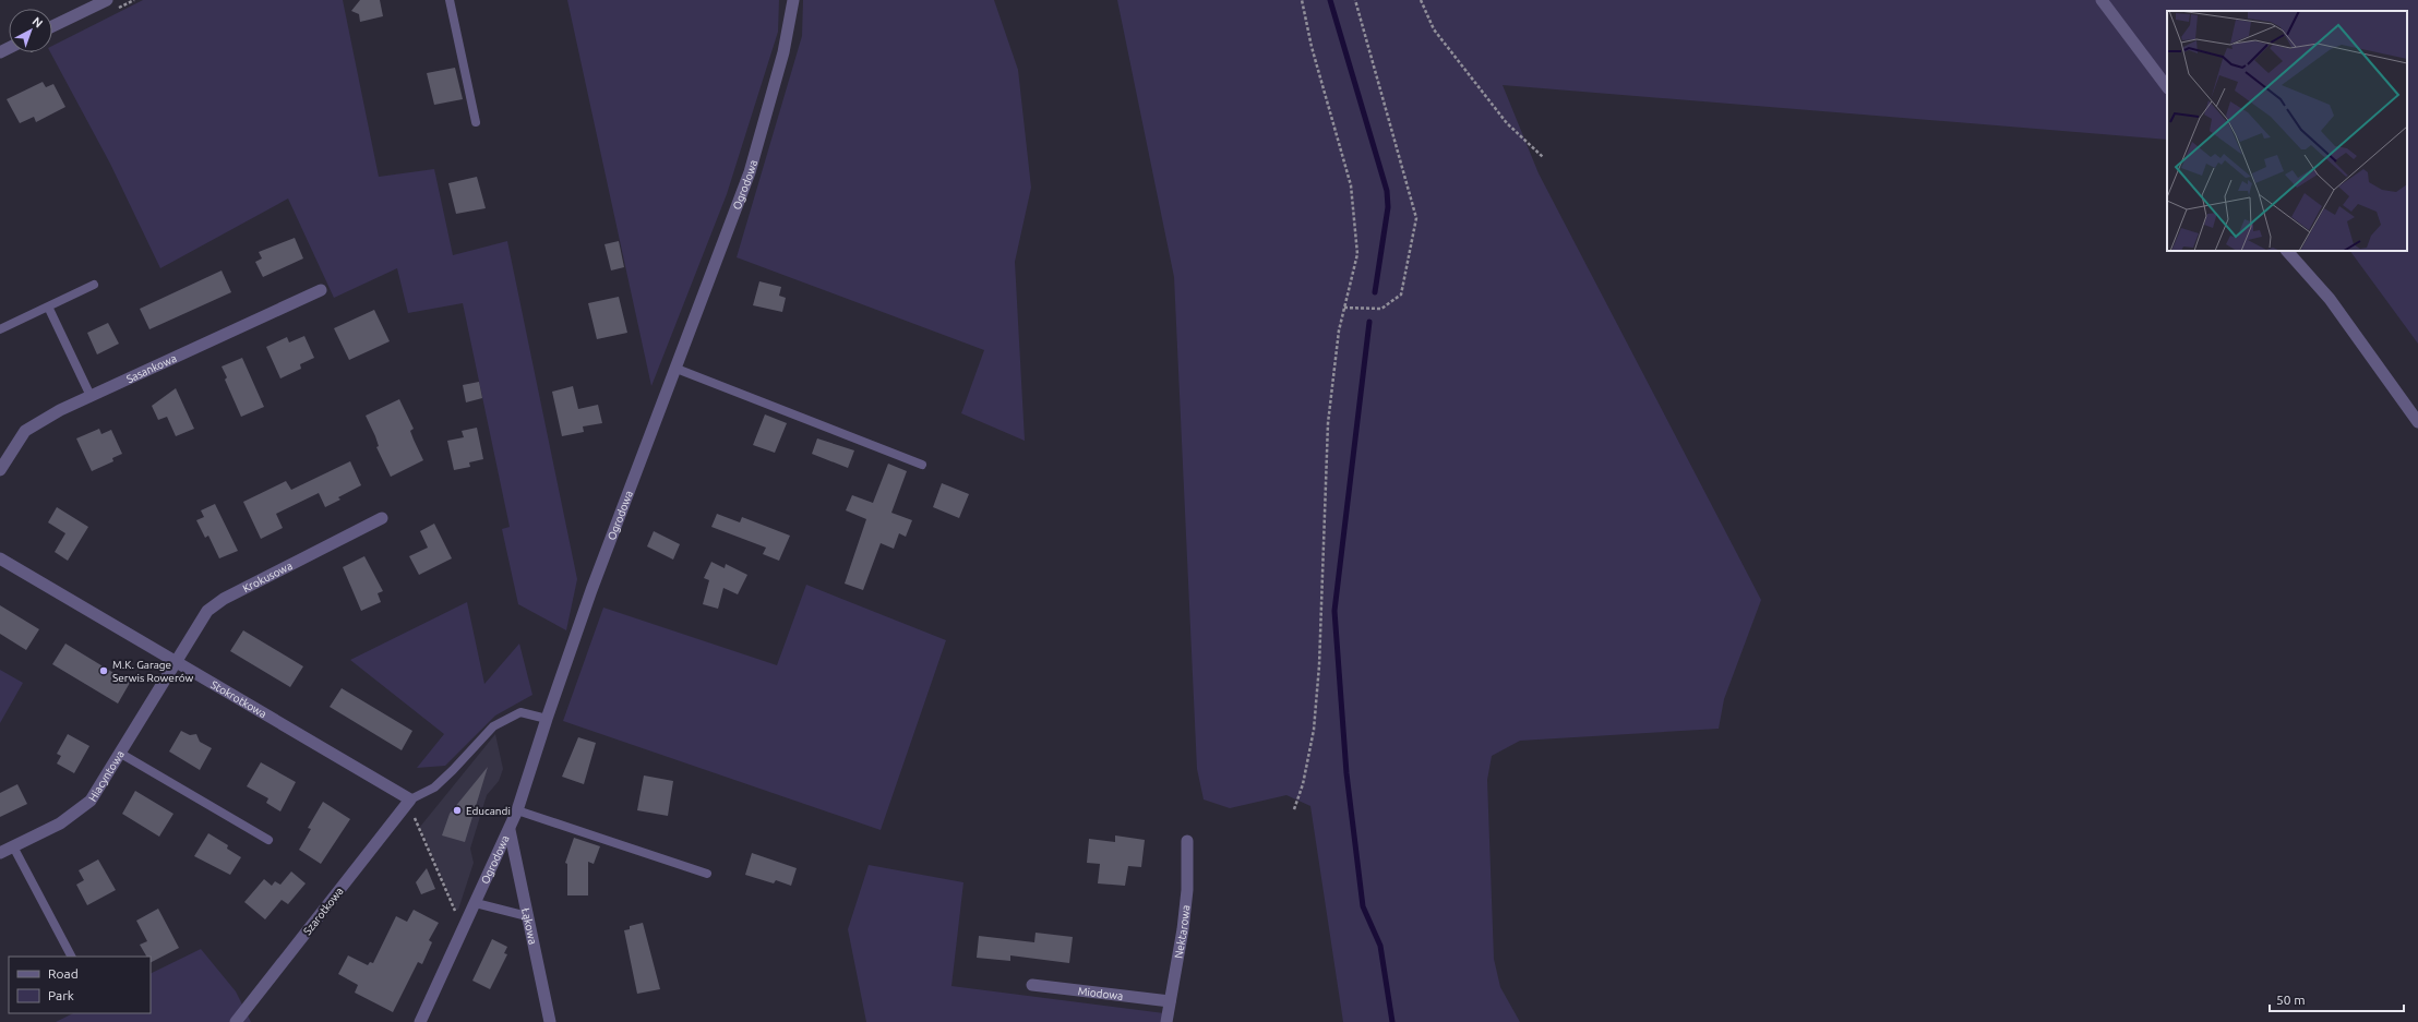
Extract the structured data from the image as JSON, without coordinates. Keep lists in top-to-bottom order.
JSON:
{
  "streets": {
    "street": [
      "Ogrodowa",
      "Sasankowa",
      "Krokusowa",
      "Stokrotkowa",
      "Hiacyntowa",
      "Szarotkowa",
      "Łąkowa",
      "Nektarowa",
      "Miodowa"
    ]
  },
  "crossings": [
    ["Ogrodowa", "Łąkowa"],
    ["Krokusowa", "Stokrotkowa"],
    ["Krokusowa", "Hiacyntowa"],
    ["Stokrotkowa", "Hiacyntowa"],
    ["Stokrotkowa", "Szarotkowa"],
    ["Nektarowa", "Miodowa"]
  ],
  "places": ["M.K. Garage Serwis Rowerów", "Educandi"],
  "legend": ["Road", "Park"],
  "scale_bar": "50 m",
  "north": "top right"
}
